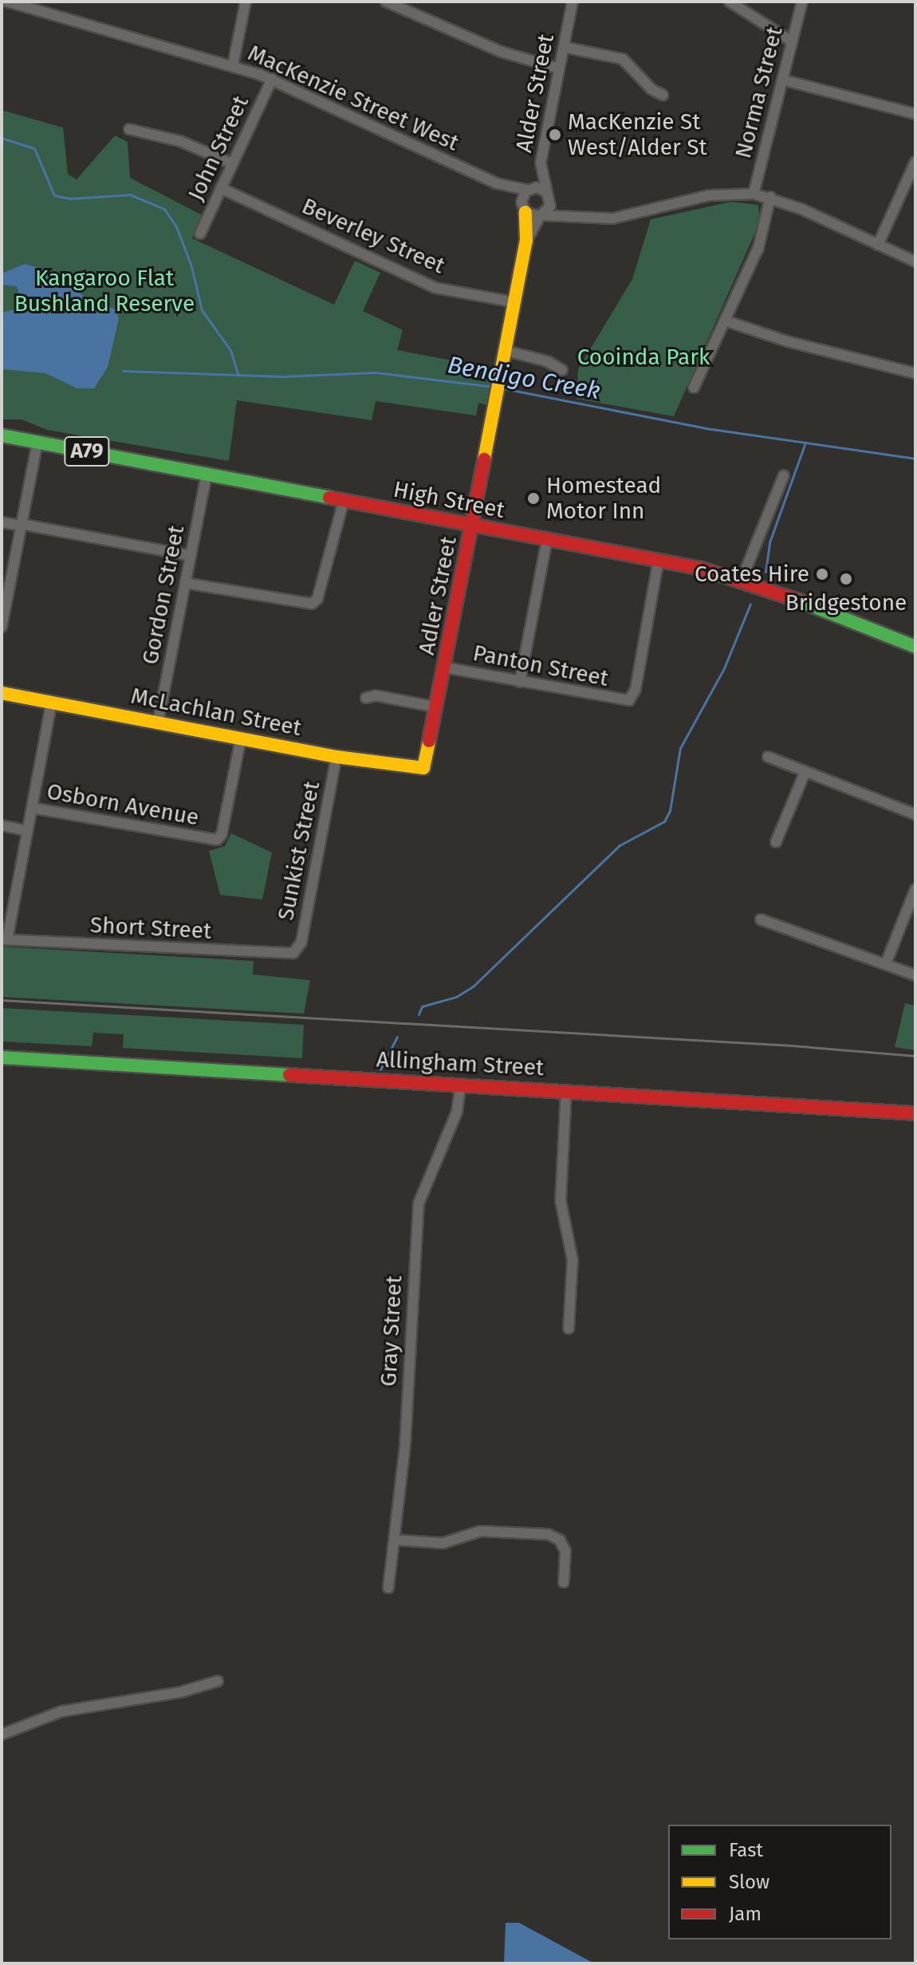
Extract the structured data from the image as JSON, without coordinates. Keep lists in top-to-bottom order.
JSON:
{
  "streets": {
    "main road": [
      "A79",
      "High Street",
      "Adler Street",
      "McLachlan Street",
      "Allingham Street"
    ],
    "street": [
      "Norma Street",
      "Alder Street",
      "MacKenzie Street West",
      "John Street",
      "Beverley Street",
      "Gordon Street",
      "Panton Street",
      "Osborn Avenue",
      "Sunkist Street",
      "Short Street",
      "Gray Street"
    ]
  },
  "crossings": [
    ["Alder Street", "MacKenzie Street West"],
    ["Alder Street", "Adler Street"],
    ["MacKenzie Street West", "John Street"],
    ["MacKenzie Street West", "Adler Street"],
    ["John Street", "Beverley Street"],
    ["Beverley Street", "Adler Street"],
    ["High Street", "Gordon Street"],
    ["High Street", "Adler Street"],
    ["High Street", "Panton Street"],
    ["Gordon Street", "McLachlan Street"],
    ["Adler Street", "Panton Street"],
    ["Adler Street", "McLachlan Street"],
    ["McLachlan Street", "Osborn Avenue"],
    ["McLachlan Street", "Sunkist Street"],
    ["Sunkist Street", "Short Street"],
    ["Allingham Street", "Gray Street"]
  ],
  "water": ["Bendigo Creek"],
  "parks": ["Kangaroo Flat Bushland Reserve", "Cooinda Park"],
  "places": [
    "MacKenzie St West/Alder St",
    "Homestead Motor Inn",
    "Coates Hire",
    "Bridgestone"
  ],
  "legend": ["Fast", "Slow", "Jam"]
}
